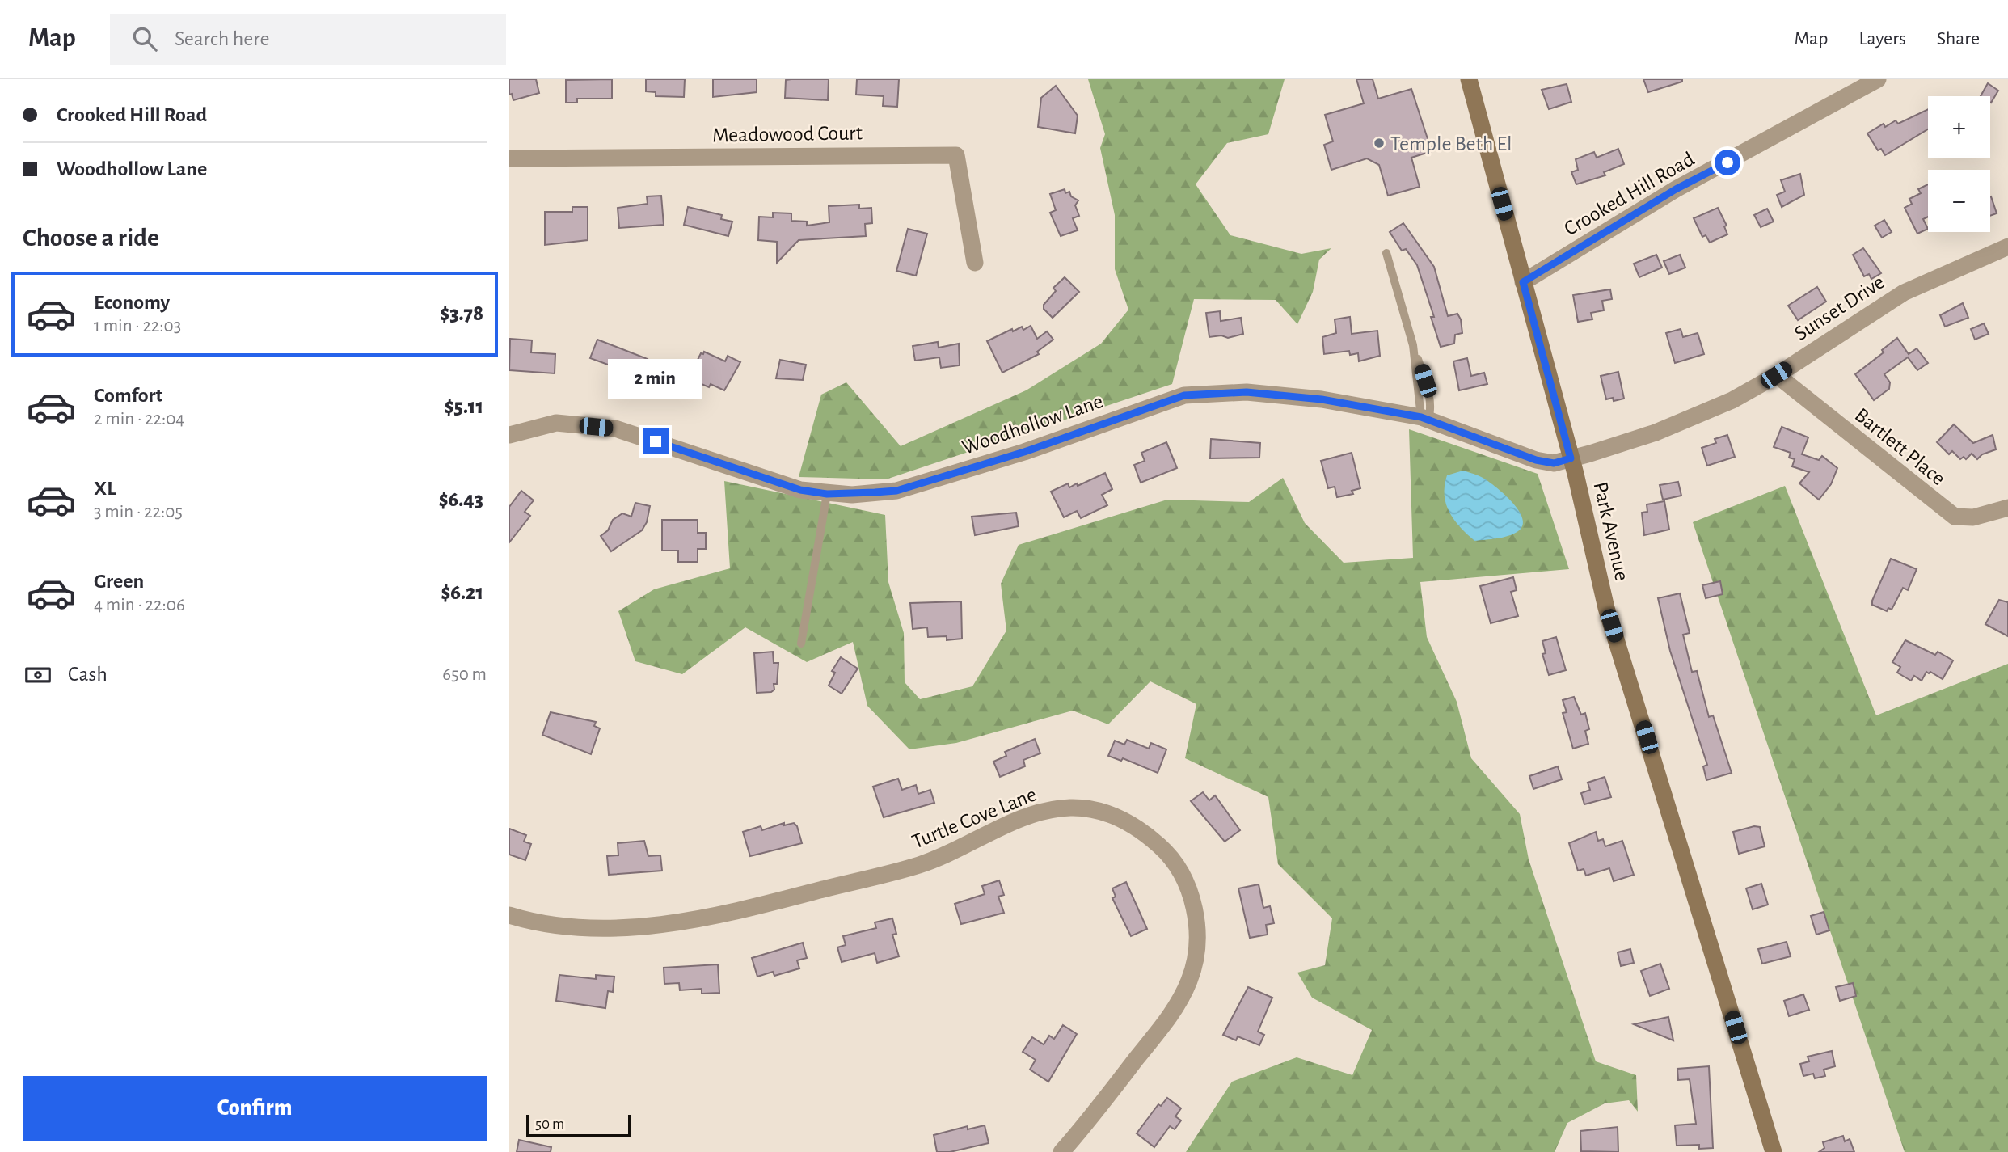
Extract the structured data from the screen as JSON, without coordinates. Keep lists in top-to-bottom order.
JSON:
{
  "streets": {
    "main road": ["Park Avenue"],
    "street": [
      "Meadowood Court",
      "Crooked Hill Road",
      "Sunset Drive",
      "Woodhollow Lane",
      "Bartlett Place",
      "Turtle Cove Lane"
    ]
  },
  "crossings": [
    ["Crooked Hill Road", "Park Avenue"],
    ["Sunset Drive", "Woodhollow Lane"],
    ["Sunset Drive", "Bartlett Place"],
    ["Sunset Drive", "Park Avenue"],
    ["Woodhollow Lane", "Park Avenue"]
  ],
  "places": ["Temple Beth El"],
  "scale_bar": "50 m",
  "page": {
    "header": "Map",
    "search": "Search here",
    "nav": ["Map", "Layers", "Share"],
    "banner": ["Crooked Hill Road", "Woodhollow Lane"],
    "map_buttons": ["+", "−"],
    "heading": "Choose a ride",
    "list": [
      {
        "name": "Economy",
        "note": "1 min · 22:03",
        "value": "$3.78"
      },
      {
        "name": "Comfort",
        "note": "2 min · 22:04",
        "value": "$5.11"
      },
      {
        "name": "XL",
        "note": "3 min · 22:05",
        "value": "$6.43"
      },
      {
        "name": "Green",
        "note": "4 min · 22:06",
        "value": "$6.21"
      }
    ],
    "bubble": "2 min",
    "pay": ["Cash", "650 m"],
    "buttons": "Confirm",
    "scale": "50 m"
  }
}
